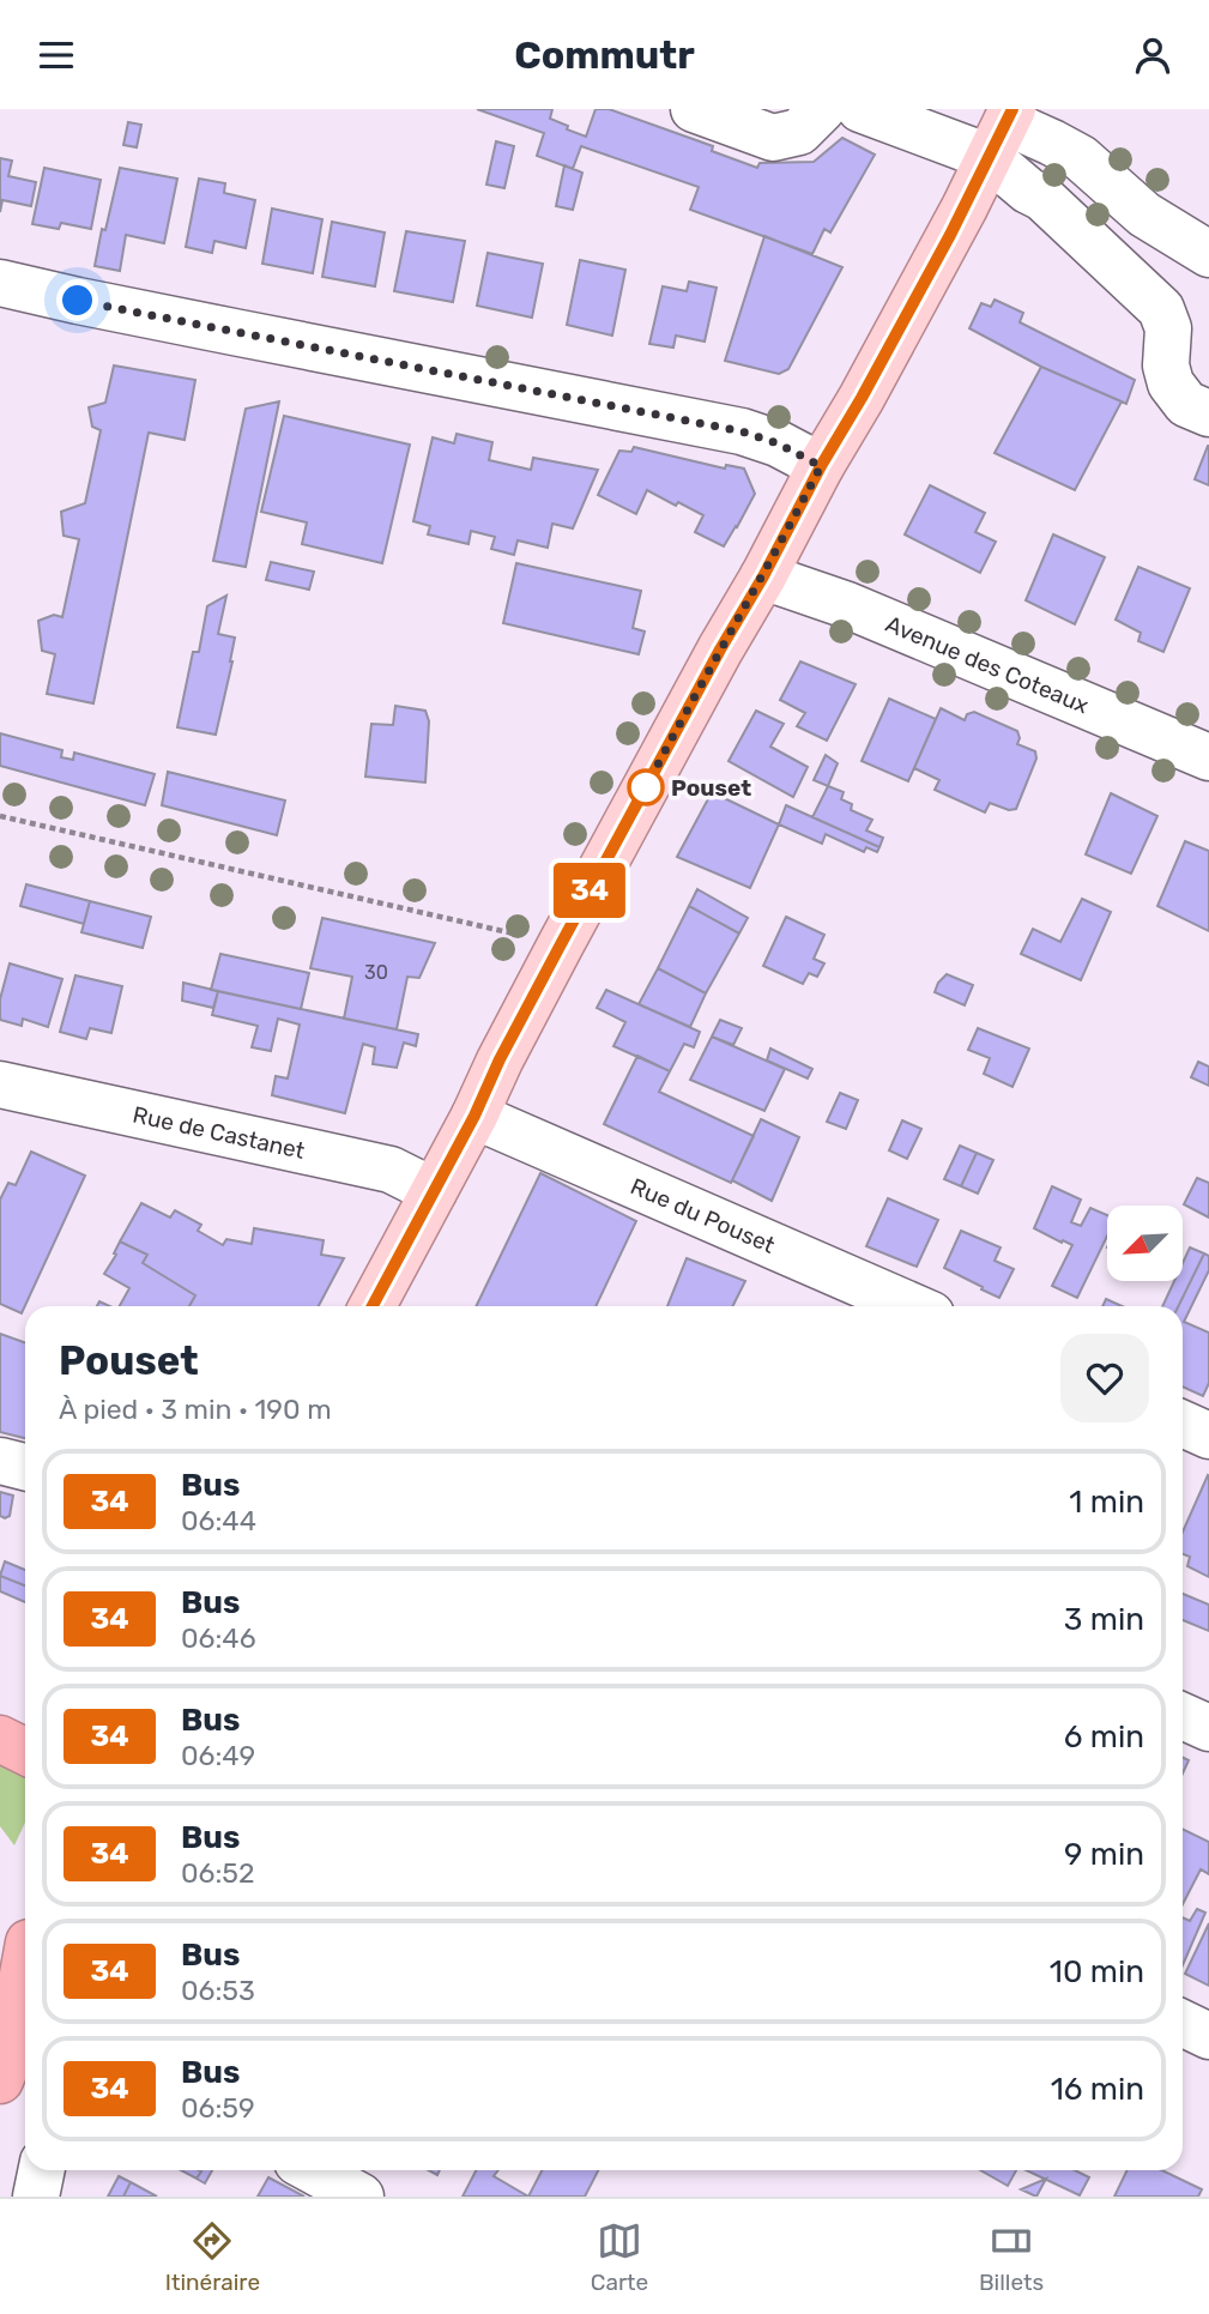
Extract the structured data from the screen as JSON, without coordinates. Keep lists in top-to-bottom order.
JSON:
{
  "streets": {
    "street": ["Avenue des Coteaux", "Rue de Castanet", "Rue du Pouset"]
  },
  "places": ["Pouset"],
  "lines": ["bus line 34"],
  "house_numbers": ["30"],
  "north": "bottom left",
  "page": {
    "header": "Commutr",
    "on_map": "34",
    "heading": ["Pouset", "À pied · 3 min · 190 m"],
    "list": [
      {
        "mark": "34",
        "name": "Bus",
        "note": "06:44",
        "value": "1 min"
      },
      {
        "mark": "34",
        "name": "Bus",
        "note": "06:46",
        "value": "3 min"
      },
      {
        "mark": "34",
        "name": "Bus",
        "note": "06:49",
        "value": "6 min"
      },
      {
        "mark": "34",
        "name": "Bus",
        "note": "06:52",
        "value": "9 min"
      },
      {
        "mark": "34",
        "name": "Bus",
        "note": "06:53",
        "value": "10 min"
      },
      {
        "mark": "34",
        "name": "Bus",
        "note": "06:59",
        "value": "16 min"
      }
    ],
    "tabs": ["Itinéraire", "Carte", "Billets"]
  }
}
